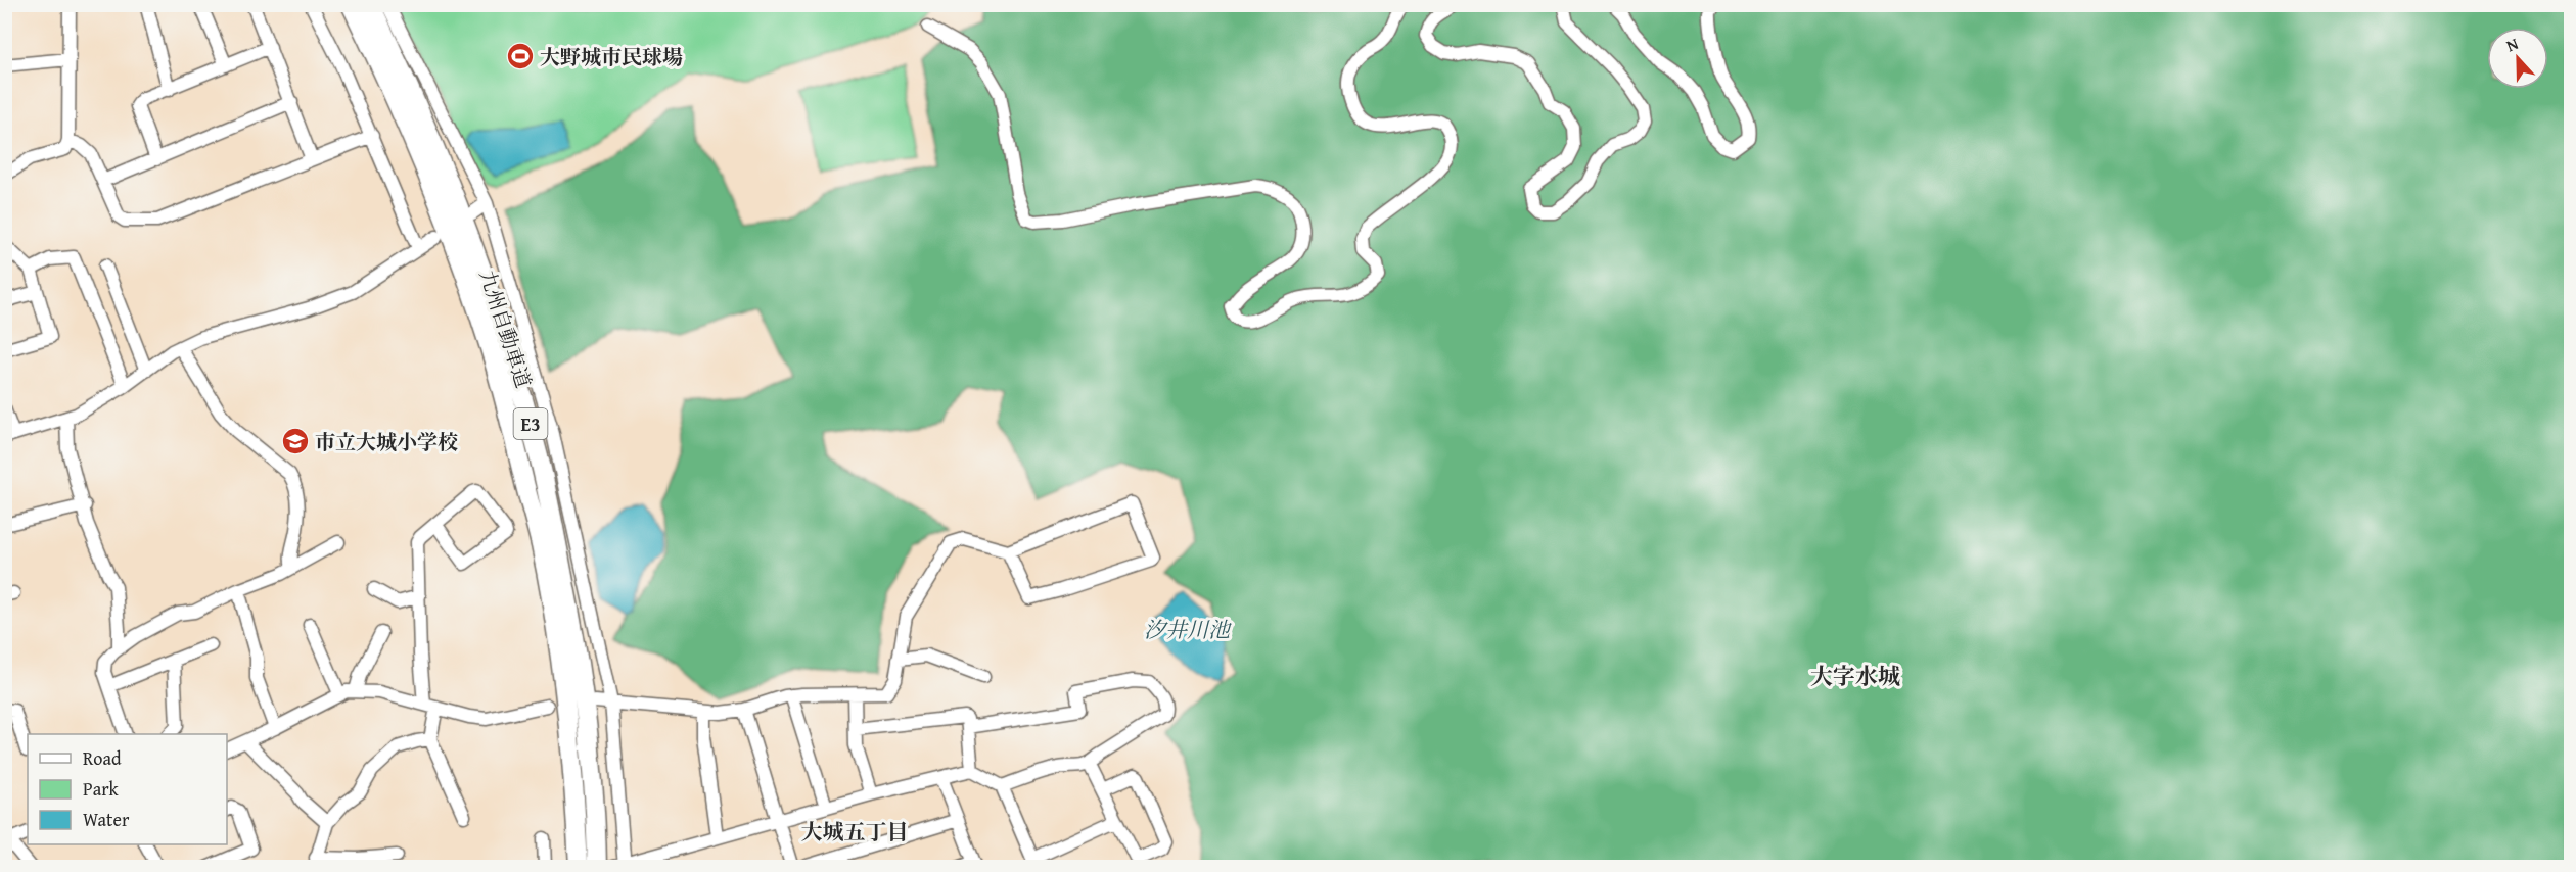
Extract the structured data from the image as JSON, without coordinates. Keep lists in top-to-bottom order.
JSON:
{
  "streets": {
    "highway": ["九州自動車道", "E3"]
  },
  "districts": ["大字水城", "大城五丁目"],
  "water": ["汐井川池"],
  "places": {
    "sports": ["大野城市民球場"],
    "school or university": ["市立大城小学校"]
  },
  "legend": ["Road", "Park", "Water"],
  "north": "top"
}
